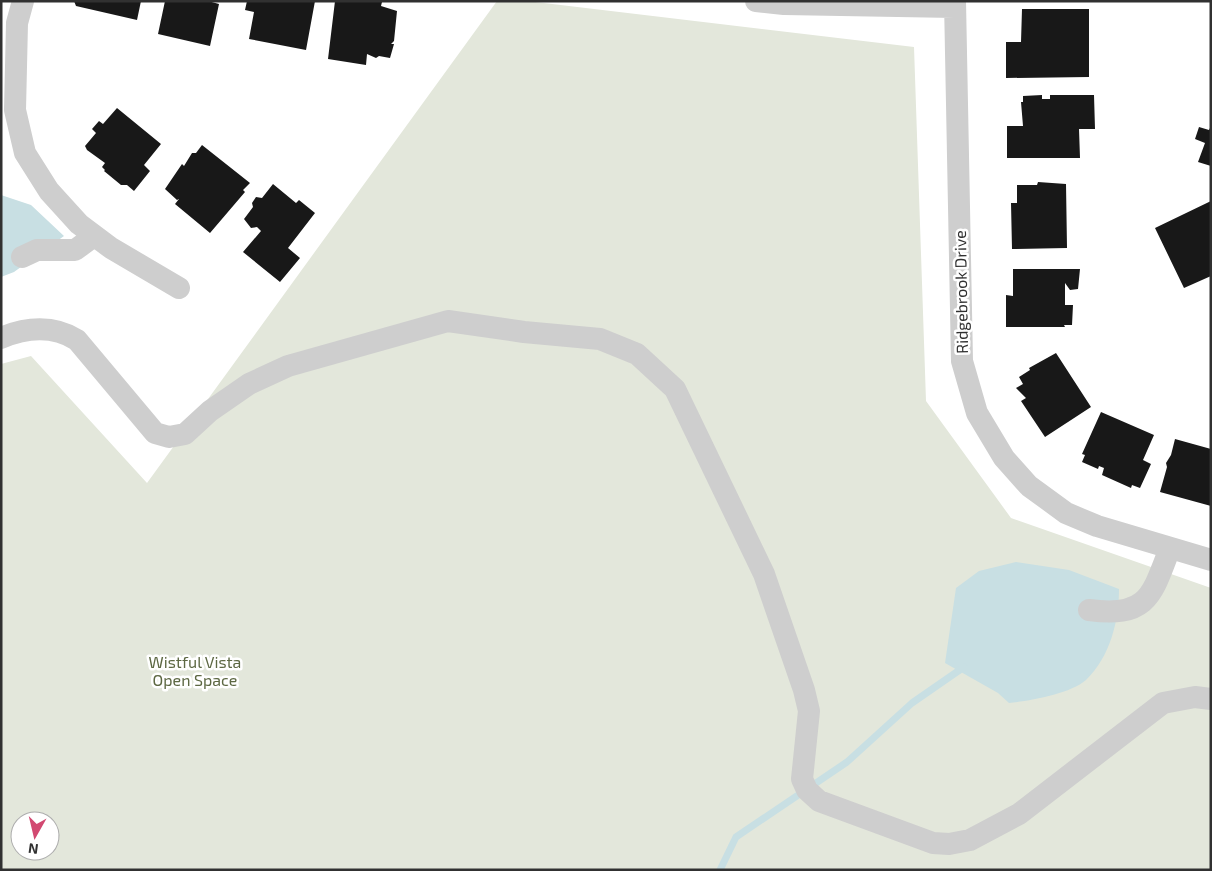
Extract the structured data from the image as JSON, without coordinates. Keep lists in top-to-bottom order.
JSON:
{
  "streets": {
    "street": ["Ridgebrook Drive"]
  },
  "parks": ["Wistful Vista Open Space"],
  "north": "bottom"
}
